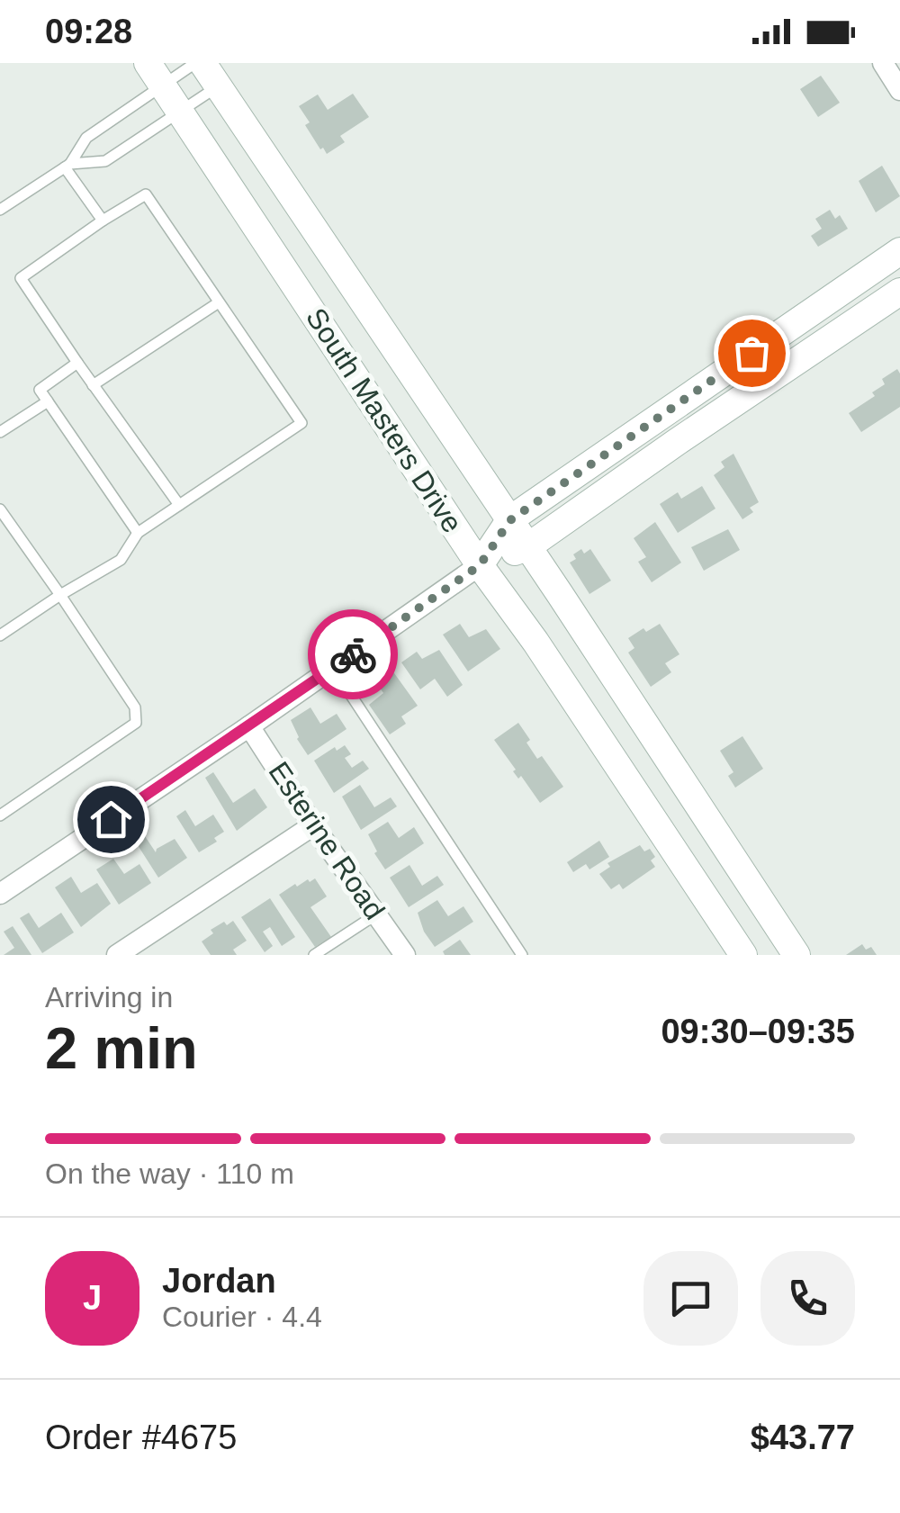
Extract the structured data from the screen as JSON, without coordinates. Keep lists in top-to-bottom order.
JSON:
{
  "streets": {
    "main road": ["South Masters Drive"],
    "street": ["Esterine Road"]
  },
  "page": {
    "status": "09:28",
    "heading": ["2 min", "Arriving in", "09:30–09:35"],
    "panel": [
      "Jordan",
      "Courier · 4.4",
      "Order #4675",
      "$43.77"
    ],
    "bar": "On the way · 110 m",
    "round": "J"
  }
}
